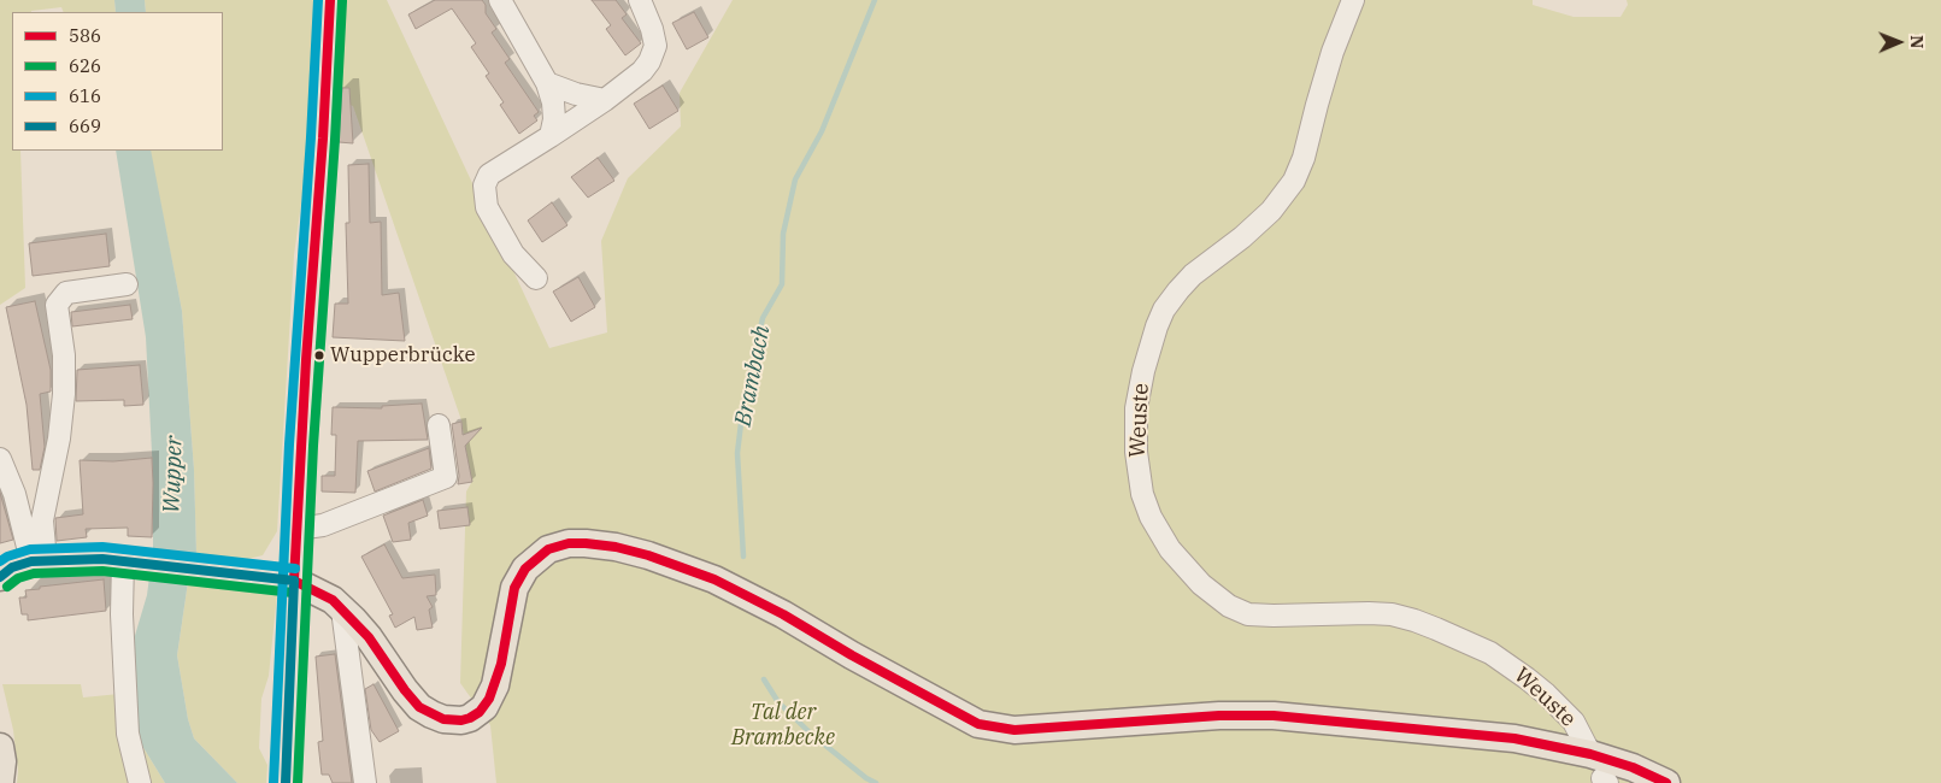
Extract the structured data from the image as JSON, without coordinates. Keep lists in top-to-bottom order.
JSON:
{
  "streets": {
    "street": ["Weuste"]
  },
  "water": ["Brambach", "Wupper"],
  "parks": ["Tal der Brambecke"],
  "places": ["Wupperbrücke"],
  "lines": [
    "transit line 586",
    "transit line 616",
    "transit line 626",
    "transit line 669"
  ],
  "legend": [
    "586",
    "626",
    "616",
    "669"
  ],
  "north": "right"
}
